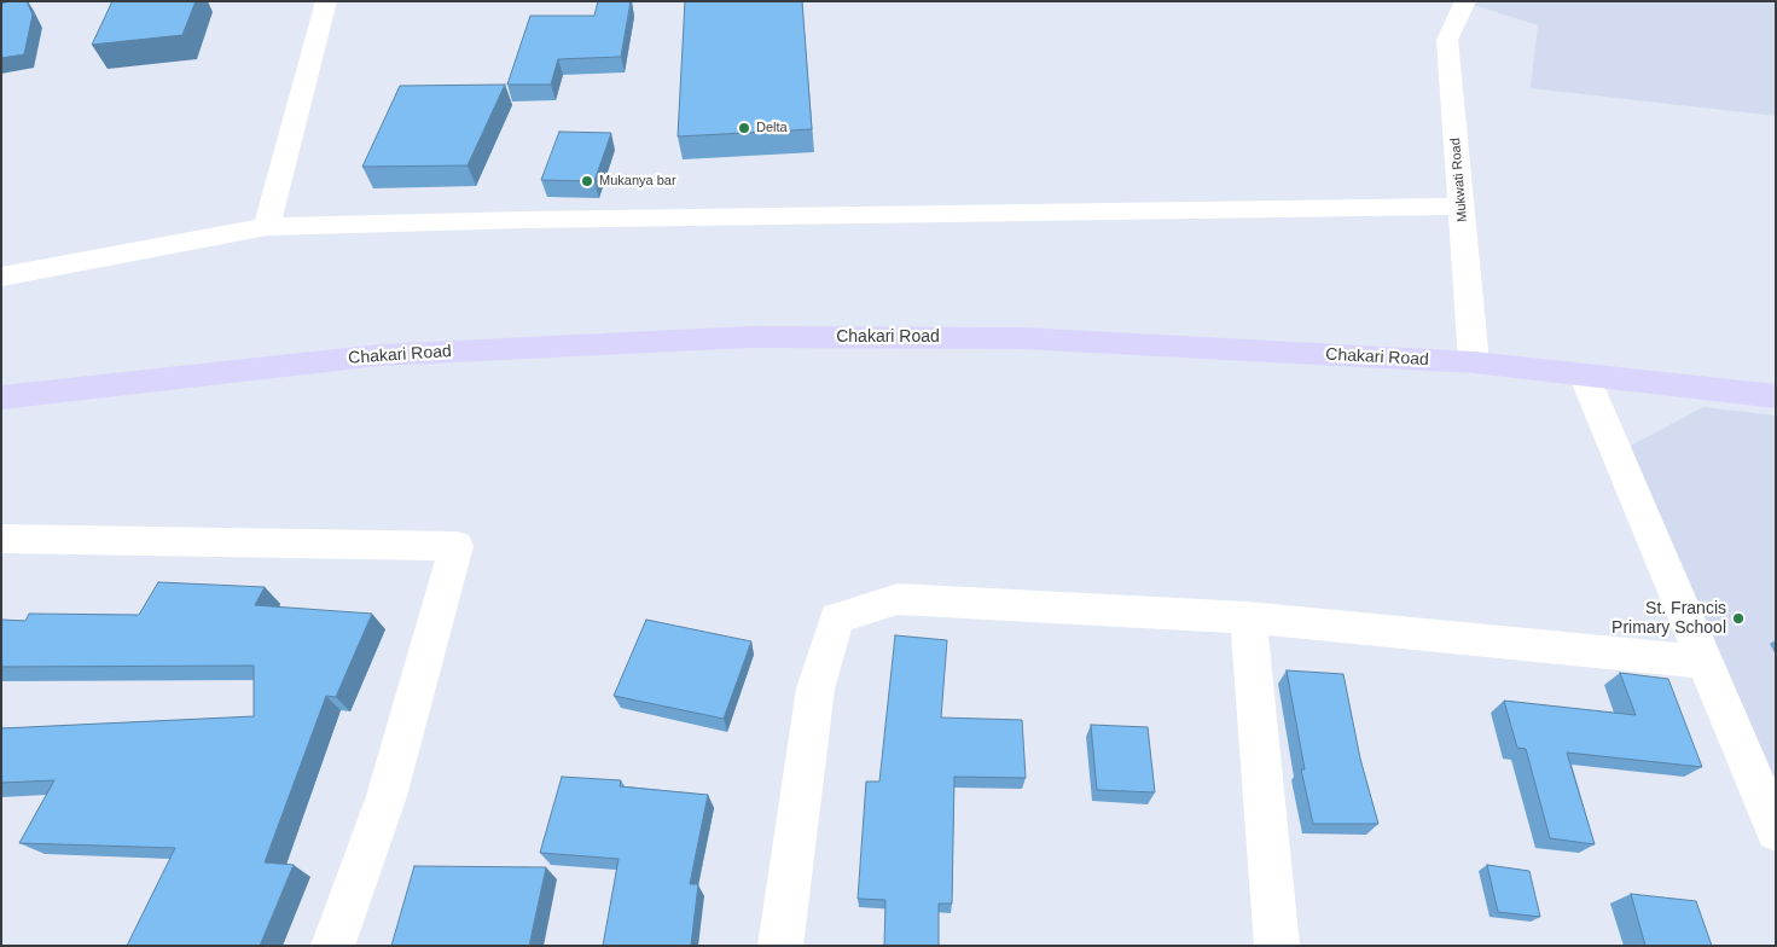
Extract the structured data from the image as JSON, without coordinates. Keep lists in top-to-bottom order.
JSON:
{
  "streets": {
    "main road": ["Chakari Road"],
    "street": ["Mukwati Road"]
  },
  "crossings": [
    ["Mukwati Road", "Chakari Road"]
  ],
  "places": ["Delta", "Mukanya bar", "St. Francis Primary School"]
}
